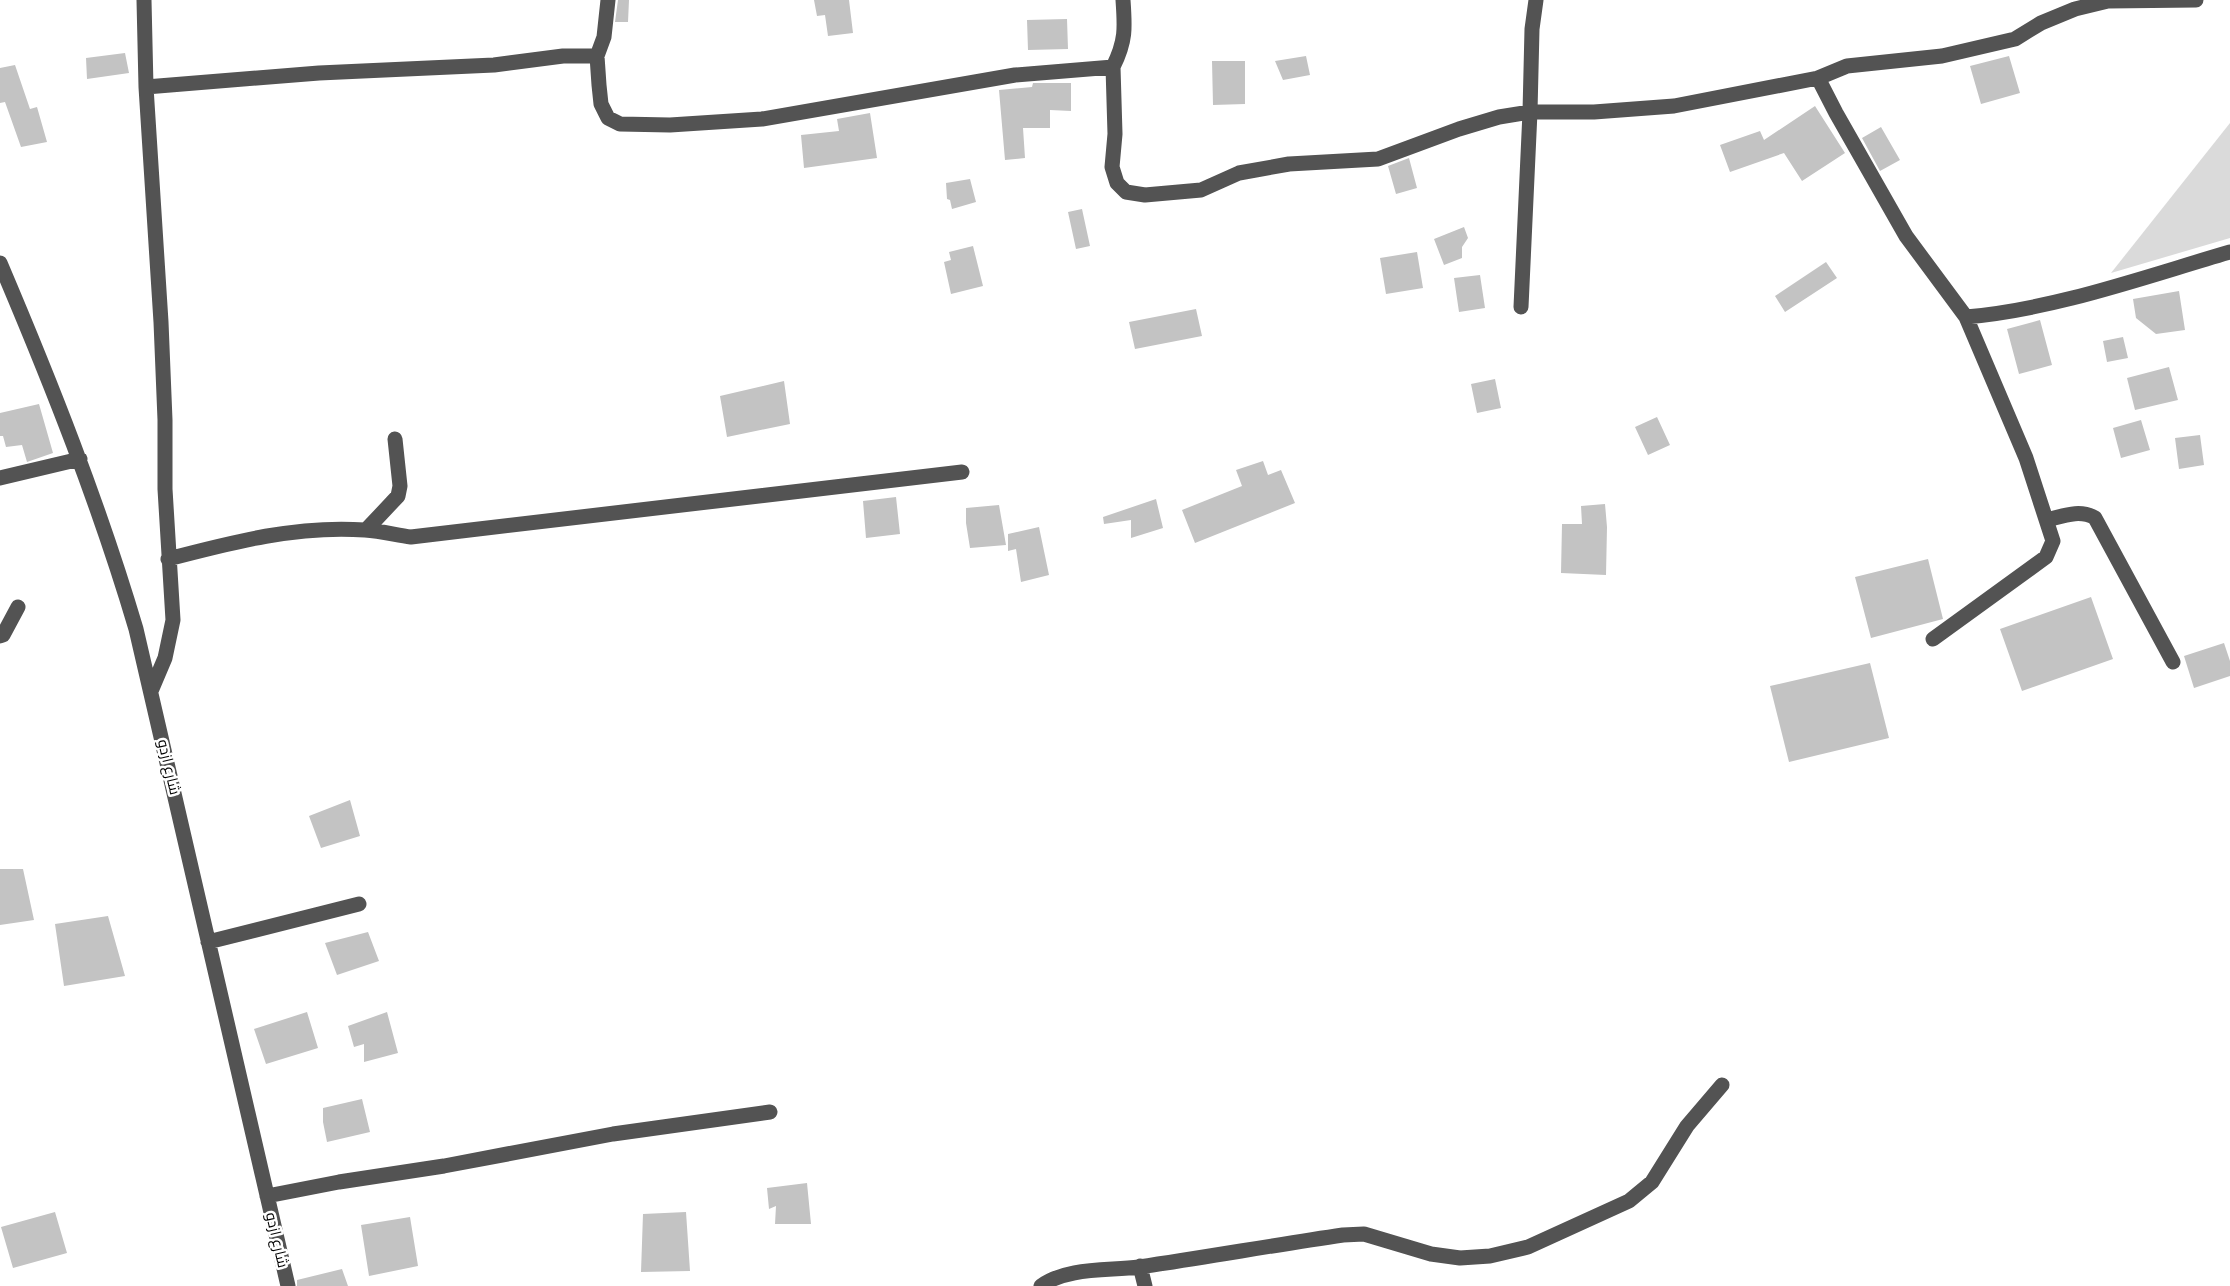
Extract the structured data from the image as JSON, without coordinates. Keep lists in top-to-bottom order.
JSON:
{
  "streets": {
    "street": ["شارع ازدو"]
  }
}
